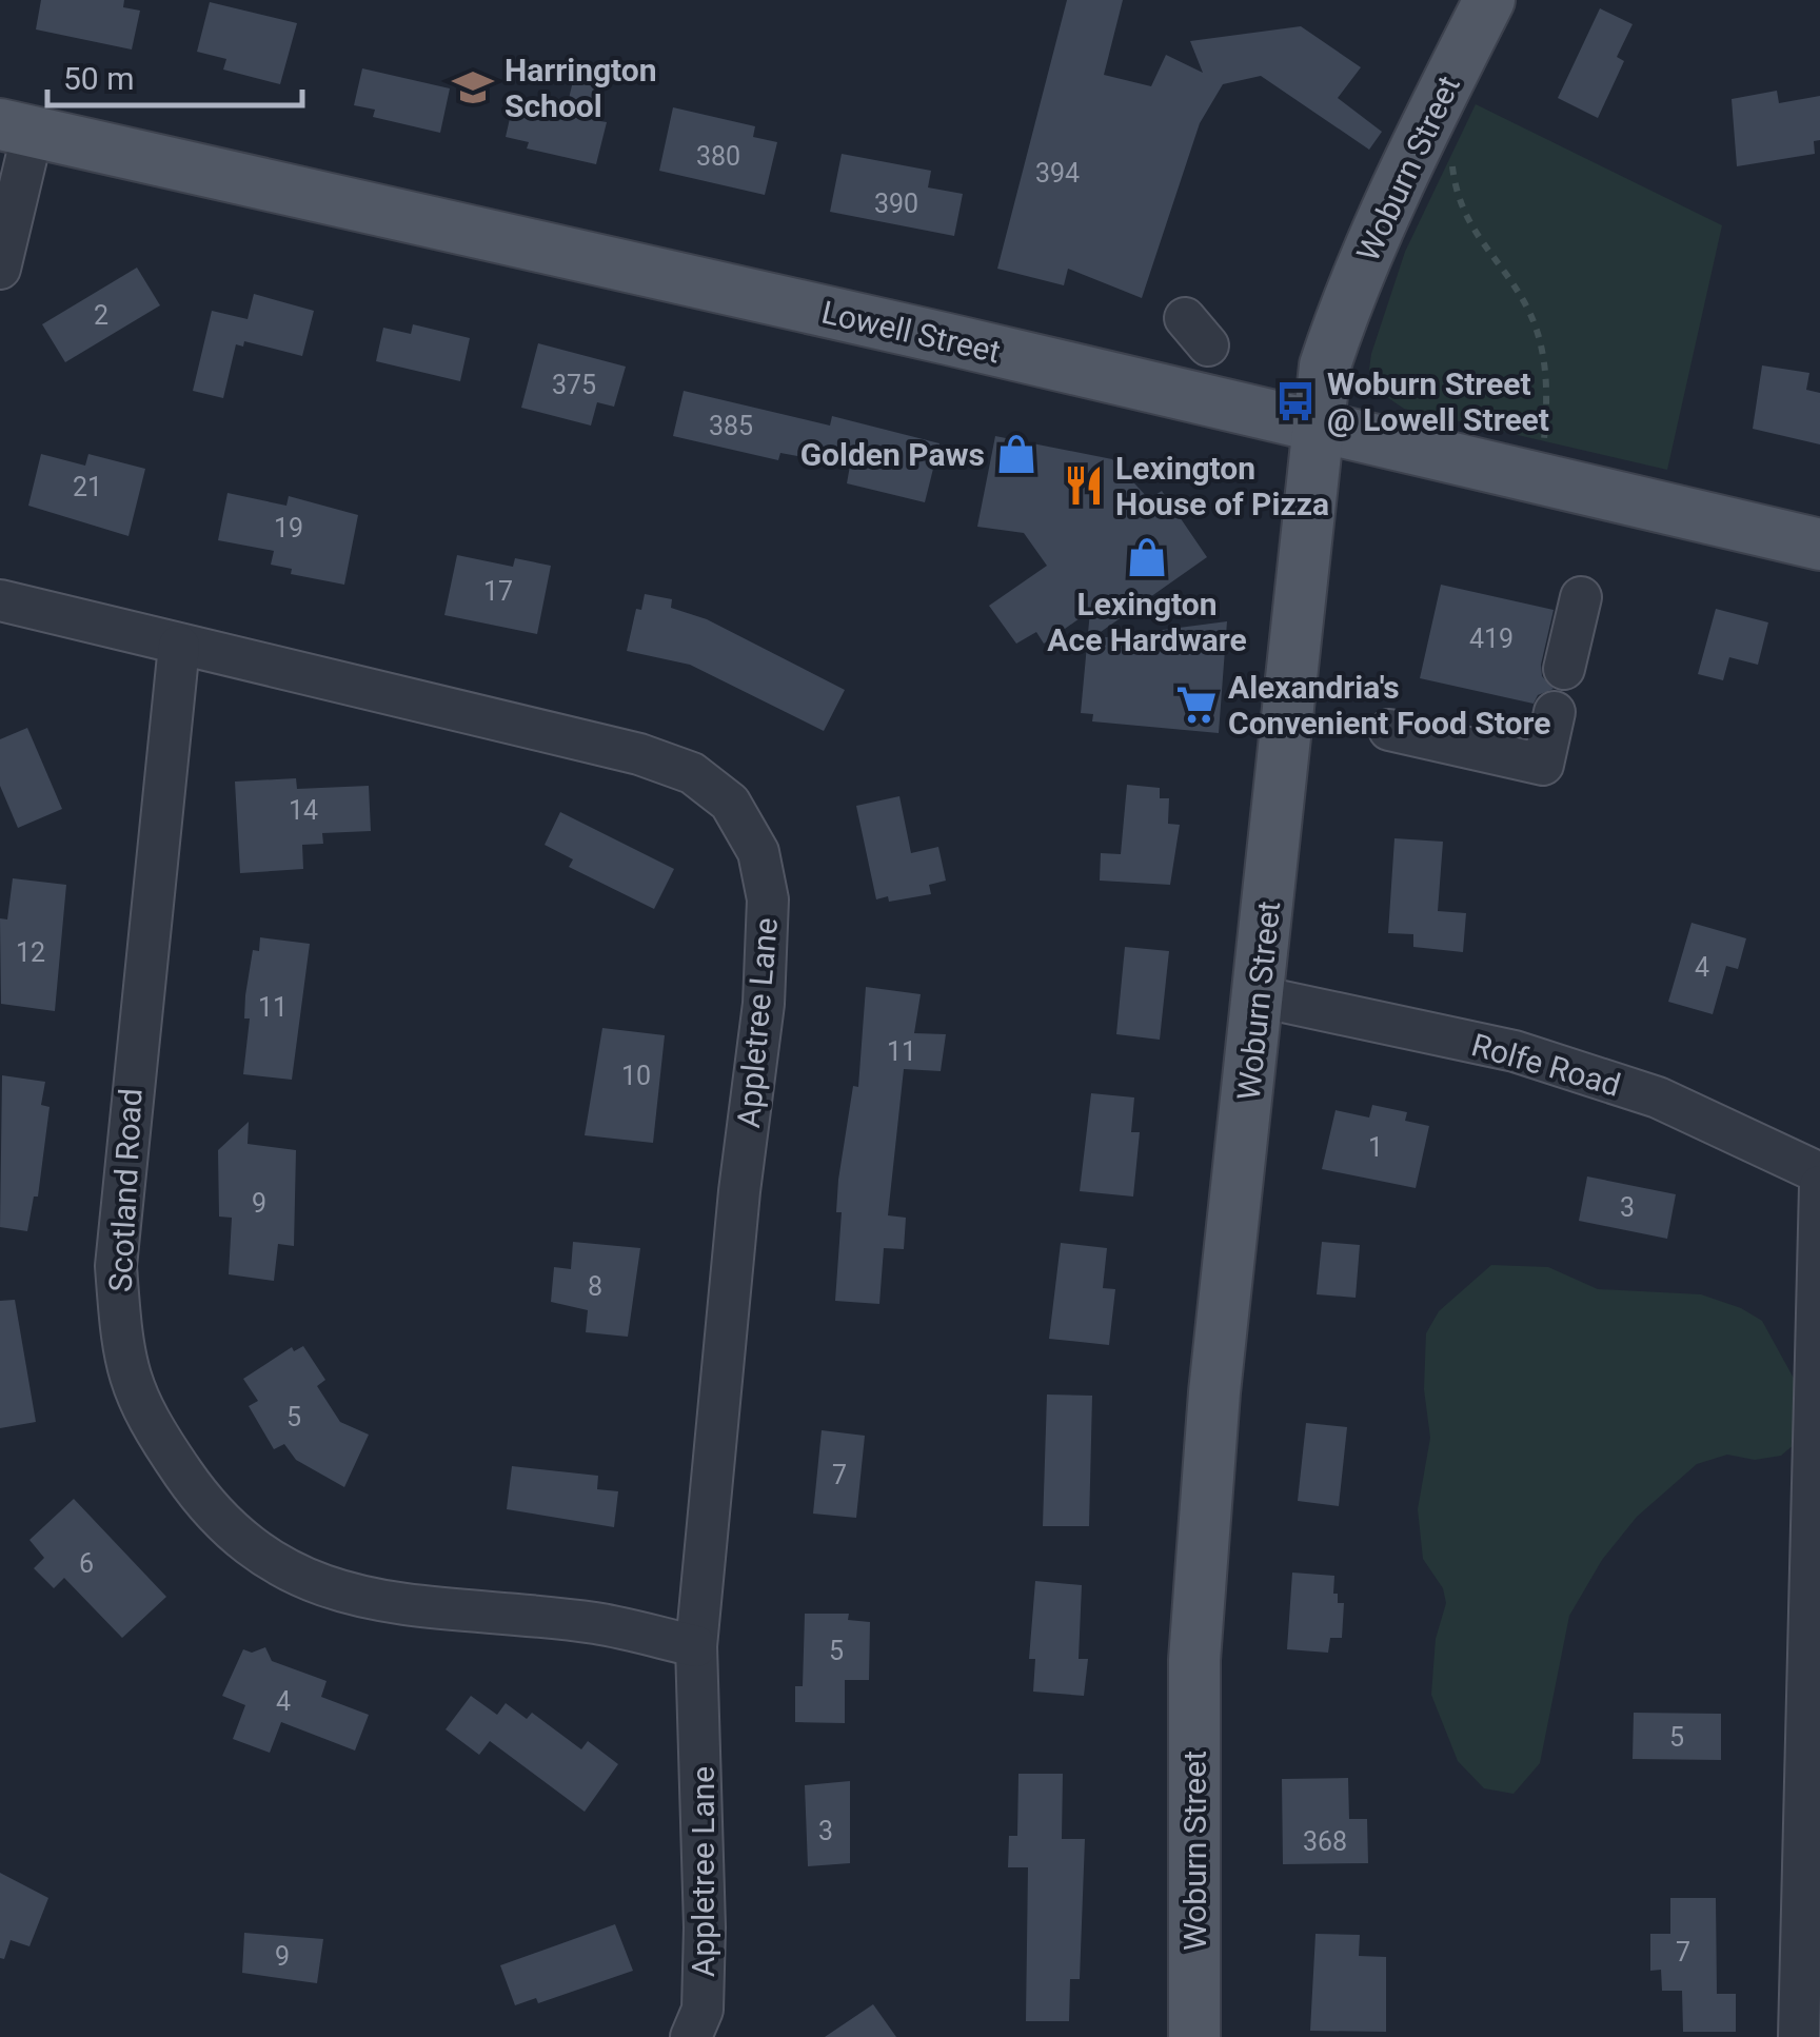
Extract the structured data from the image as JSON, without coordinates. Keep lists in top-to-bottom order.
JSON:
{
  "streets": {
    "main road": ["Woburn Street", "Lowell Street"],
    "street": ["Appletree Lane", "Rolfe Road", "Scotland Road"]
  },
  "crossings": [
    ["Woburn Street", "Lowell Street"],
    ["Woburn Street", "Rolfe Road"],
    ["Appletree Lane", "Scotland Road"]
  ],
  "places": {
    "school or university": ["Harrington School"],
    "bus stop": ["Woburn Street @ Lowell Street"],
    "shop": ["Golden Paws", "Lexington Ace Hardware"],
    "restaurant": ["Lexington House of Pizza"],
    "supermarket": ["Alexandria's Convenient Food Store"]
  },
  "house_numbers": [
    "380",
    "394",
    "390",
    "2",
    "375",
    "385",
    "21",
    "19",
    "17",
    "419",
    "14",
    "12",
    "4",
    "11",
    "11",
    "10",
    "1",
    "9",
    "3",
    "8",
    "5",
    "7",
    "6",
    "5",
    "4",
    "5",
    "3",
    "368",
    "7",
    "9"
  ],
  "scale_bar": "50 m"
}
